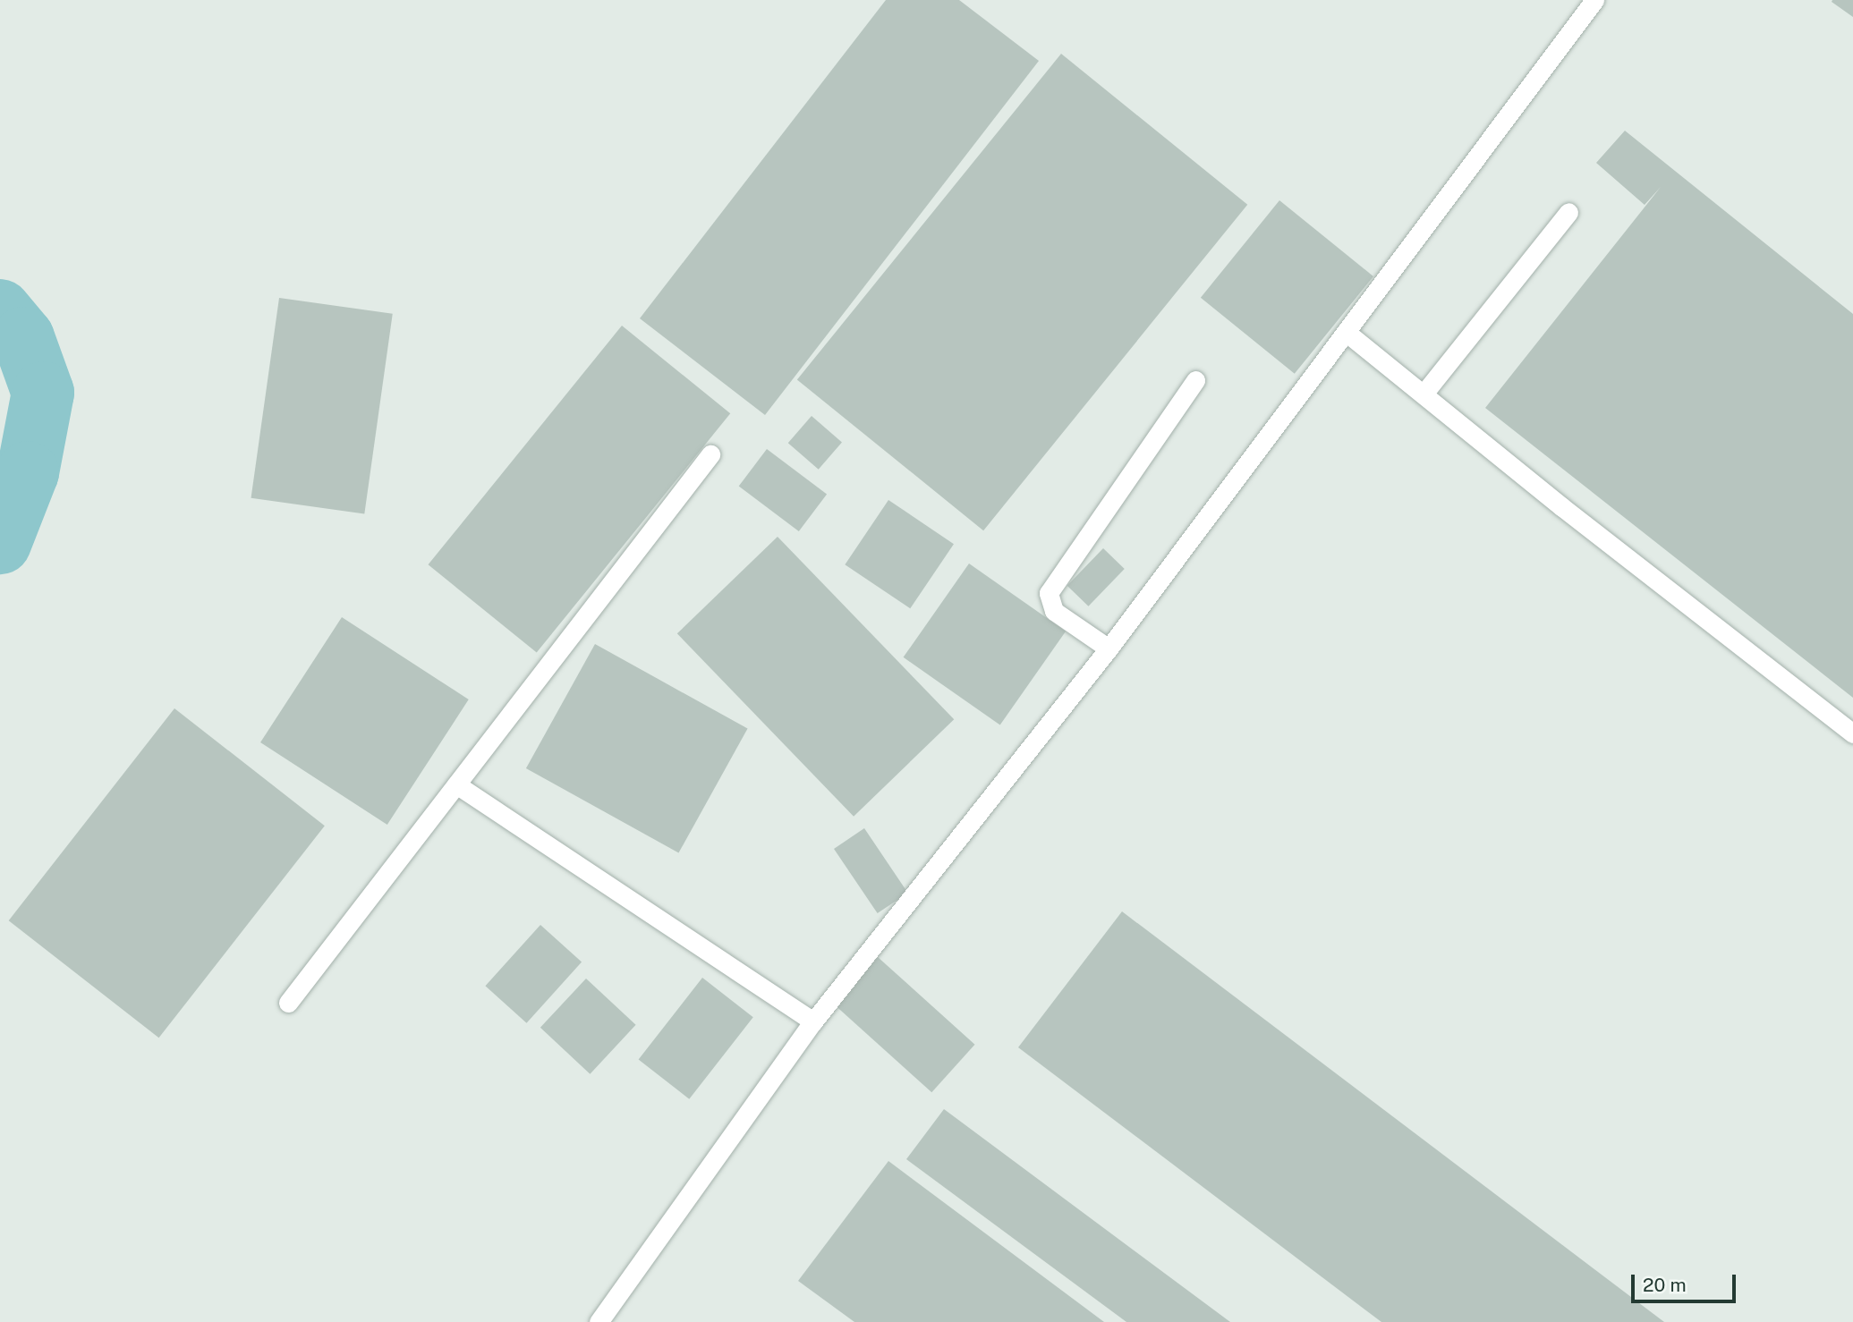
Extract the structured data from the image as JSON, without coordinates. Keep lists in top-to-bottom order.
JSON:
{
  "scale_bar": "20 m"
}
